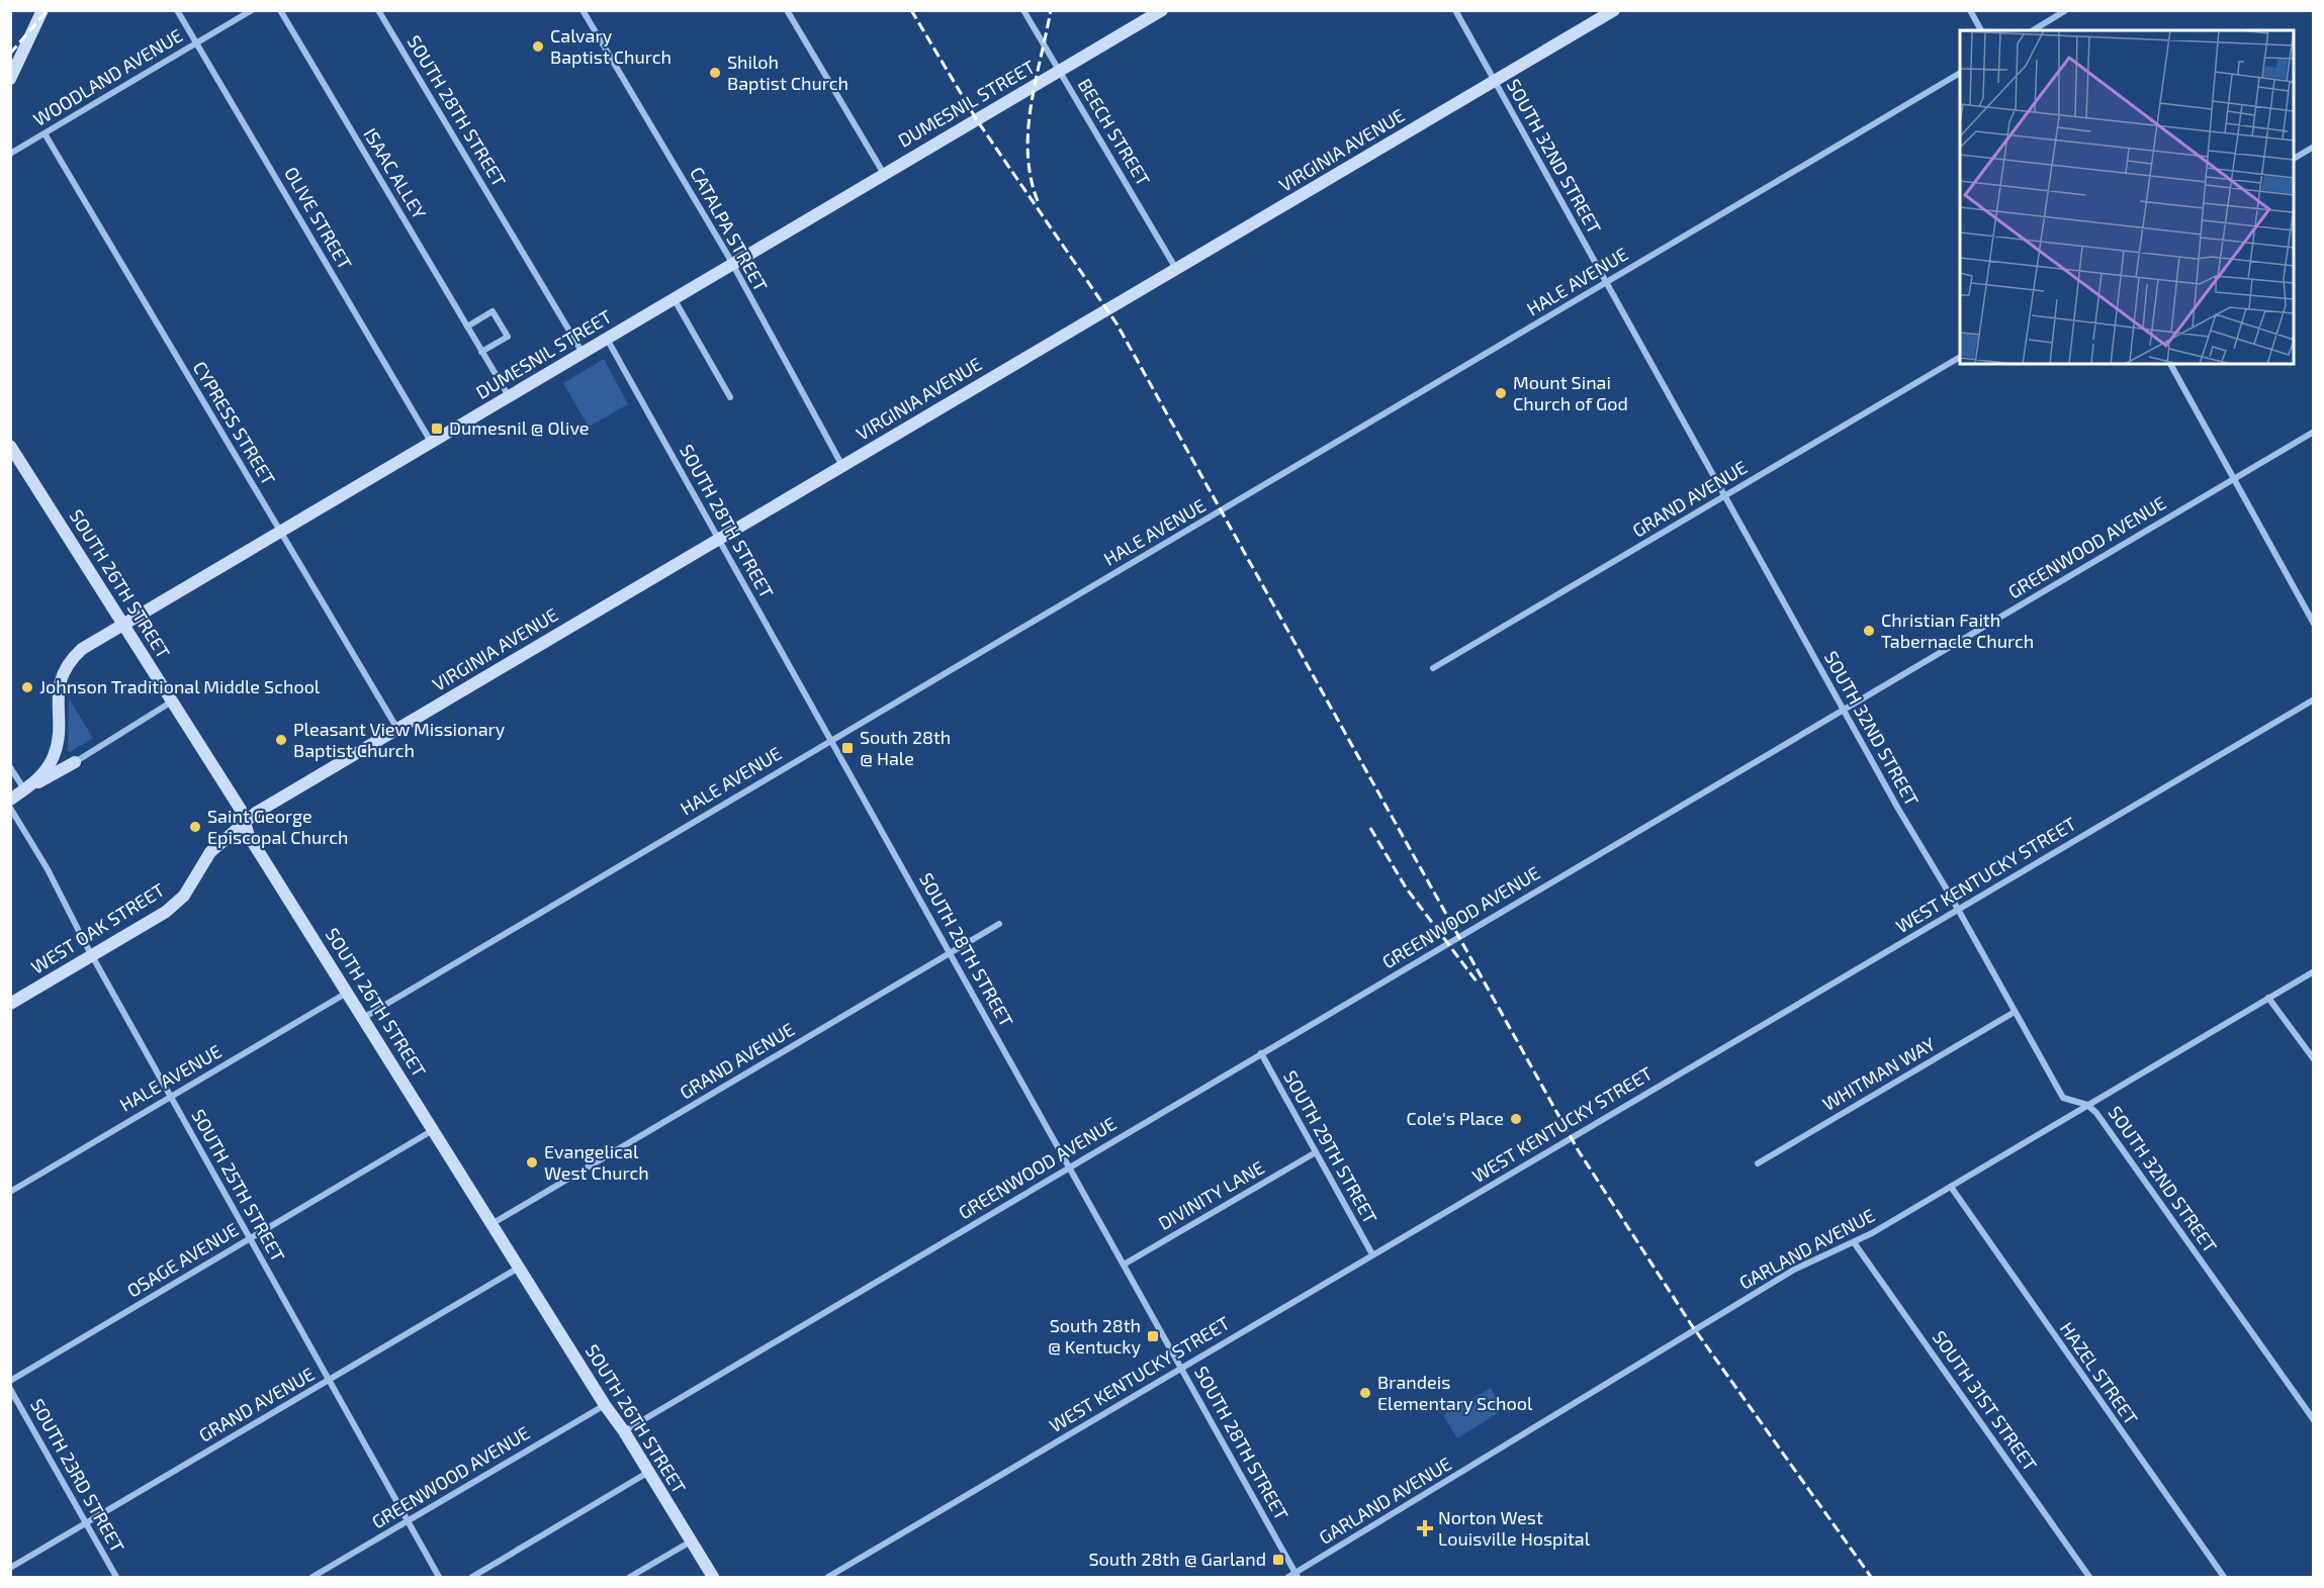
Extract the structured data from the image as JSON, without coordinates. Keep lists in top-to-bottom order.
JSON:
{
  "streets": {
    "main road": [
      "DUMESNIL STREET",
      "VIRGINIA AVENUE",
      "SOUTH 26TH STREET",
      "WEST OAK STREET"
    ],
    "street": [
      "WOODLAND AVENUE",
      "SOUTH 28TH STREET",
      "BEECH STREET",
      "SOUTH 32ND STREET",
      "ISAAC ALLEY",
      "OLIVE STREET",
      "CATALPA STREET",
      "HALE AVENUE",
      "CYPRESS STREET",
      "GRAND AVENUE",
      "GREENWOOD AVENUE",
      "WEST KENTUCKY STREET",
      "WHITMAN WAY",
      "SOUTH 29TH STREET",
      "SOUTH 25TH STREET",
      "DIVINITY LANE",
      "GARLAND AVENUE",
      "OSAGE AVENUE",
      "HAZEL STREET",
      "SOUTH 31ST STREET",
      "SOUTH 23RD STREET"
    ]
  },
  "crossings": [
    ["WOODLAND AVENUE", "OLIVE STREET"],
    ["WOODLAND AVENUE", "CYPRESS STREET"],
    ["DUMESNIL STREET", "SOUTH 28TH STREET"],
    ["DUMESNIL STREET", "BEECH STREET"],
    ["DUMESNIL STREET", "ISAAC ALLEY"],
    ["DUMESNIL STREET", "OLIVE STREET"],
    ["DUMESNIL STREET", "CATALPA STREET"],
    ["DUMESNIL STREET", "CYPRESS STREET"],
    ["DUMESNIL STREET", "SOUTH 26TH STREET"],
    ["SOUTH 28TH STREET", "VIRGINIA AVENUE"],
    ["SOUTH 28TH STREET", "HALE AVENUE"],
    ["SOUTH 28TH STREET", "GRAND AVENUE"],
    ["SOUTH 28TH STREET", "GREENWOOD AVENUE"],
    ["SOUTH 28TH STREET", "WEST KENTUCKY STREET"],
    ["SOUTH 28TH STREET", "DIVINITY LANE"],
    ["SOUTH 28TH STREET", "GARLAND AVENUE"],
    ["BEECH STREET", "VIRGINIA AVENUE"],
    ["VIRGINIA AVENUE", "SOUTH 32ND STREET"],
    ["VIRGINIA AVENUE", "CATALPA STREET"],
    ["VIRGINIA AVENUE", "CYPRESS STREET"],
    ["VIRGINIA AVENUE", "SOUTH 26TH STREET"],
    ["VIRGINIA AVENUE", "WEST OAK STREET"],
    ["SOUTH 32ND STREET", "HALE AVENUE"],
    ["SOUTH 32ND STREET", "GRAND AVENUE"],
    ["SOUTH 32ND STREET", "GREENWOOD AVENUE"],
    ["SOUTH 32ND STREET", "WEST KENTUCKY STREET"],
    ["SOUTH 32ND STREET", "WHITMAN WAY"],
    ["SOUTH 32ND STREET", "GARLAND AVENUE"],
    ["HALE AVENUE", "SOUTH 26TH STREET"],
    ["HALE AVENUE", "SOUTH 25TH STREET"],
    ["GRAND AVENUE", "SOUTH 26TH STREET"],
    ["GRAND AVENUE", "SOUTH 25TH STREET"],
    ["GRAND AVENUE", "SOUTH 23RD STREET"],
    ["GREENWOOD AVENUE", "SOUTH 26TH STREET"],
    ["GREENWOOD AVENUE", "SOUTH 29TH STREET"],
    ["GREENWOOD AVENUE", "SOUTH 25TH STREET"],
    ["SOUTH 26TH STREET", "WEST OAK STREET"],
    ["SOUTH 26TH STREET", "OSAGE AVENUE"],
    ["WEST KENTUCKY STREET", "SOUTH 29TH STREET"],
    ["WEST OAK STREET", "SOUTH 25TH STREET"],
    ["SOUTH 29TH STREET", "DIVINITY LANE"],
    ["SOUTH 25TH STREET", "OSAGE AVENUE"],
    ["GARLAND AVENUE", "HAZEL STREET"],
    ["GARLAND AVENUE", "SOUTH 31ST STREET"]
  ],
  "places": {
    "other": [
      "Calvary Baptist Church",
      "Shiloh Baptist Church",
      "Mount Sinai Church of God",
      "Christian Faith Tabernacle Church",
      "Johnson Traditional Middle School",
      "Pleasant View Missionary Baptist Church",
      "Saint George Episcopal Church",
      "Cole's Place",
      "Evangelical West Church",
      "Brandeis Elementary School"
    ],
    "transit": [
      "Dumesnil @ Olive",
      "South 28th @ Hale",
      "South 28th @ Kentucky",
      "South 28th @ Garland"
    ],
    "health": ["Norton West Louisville Hospital"]
  }
}
